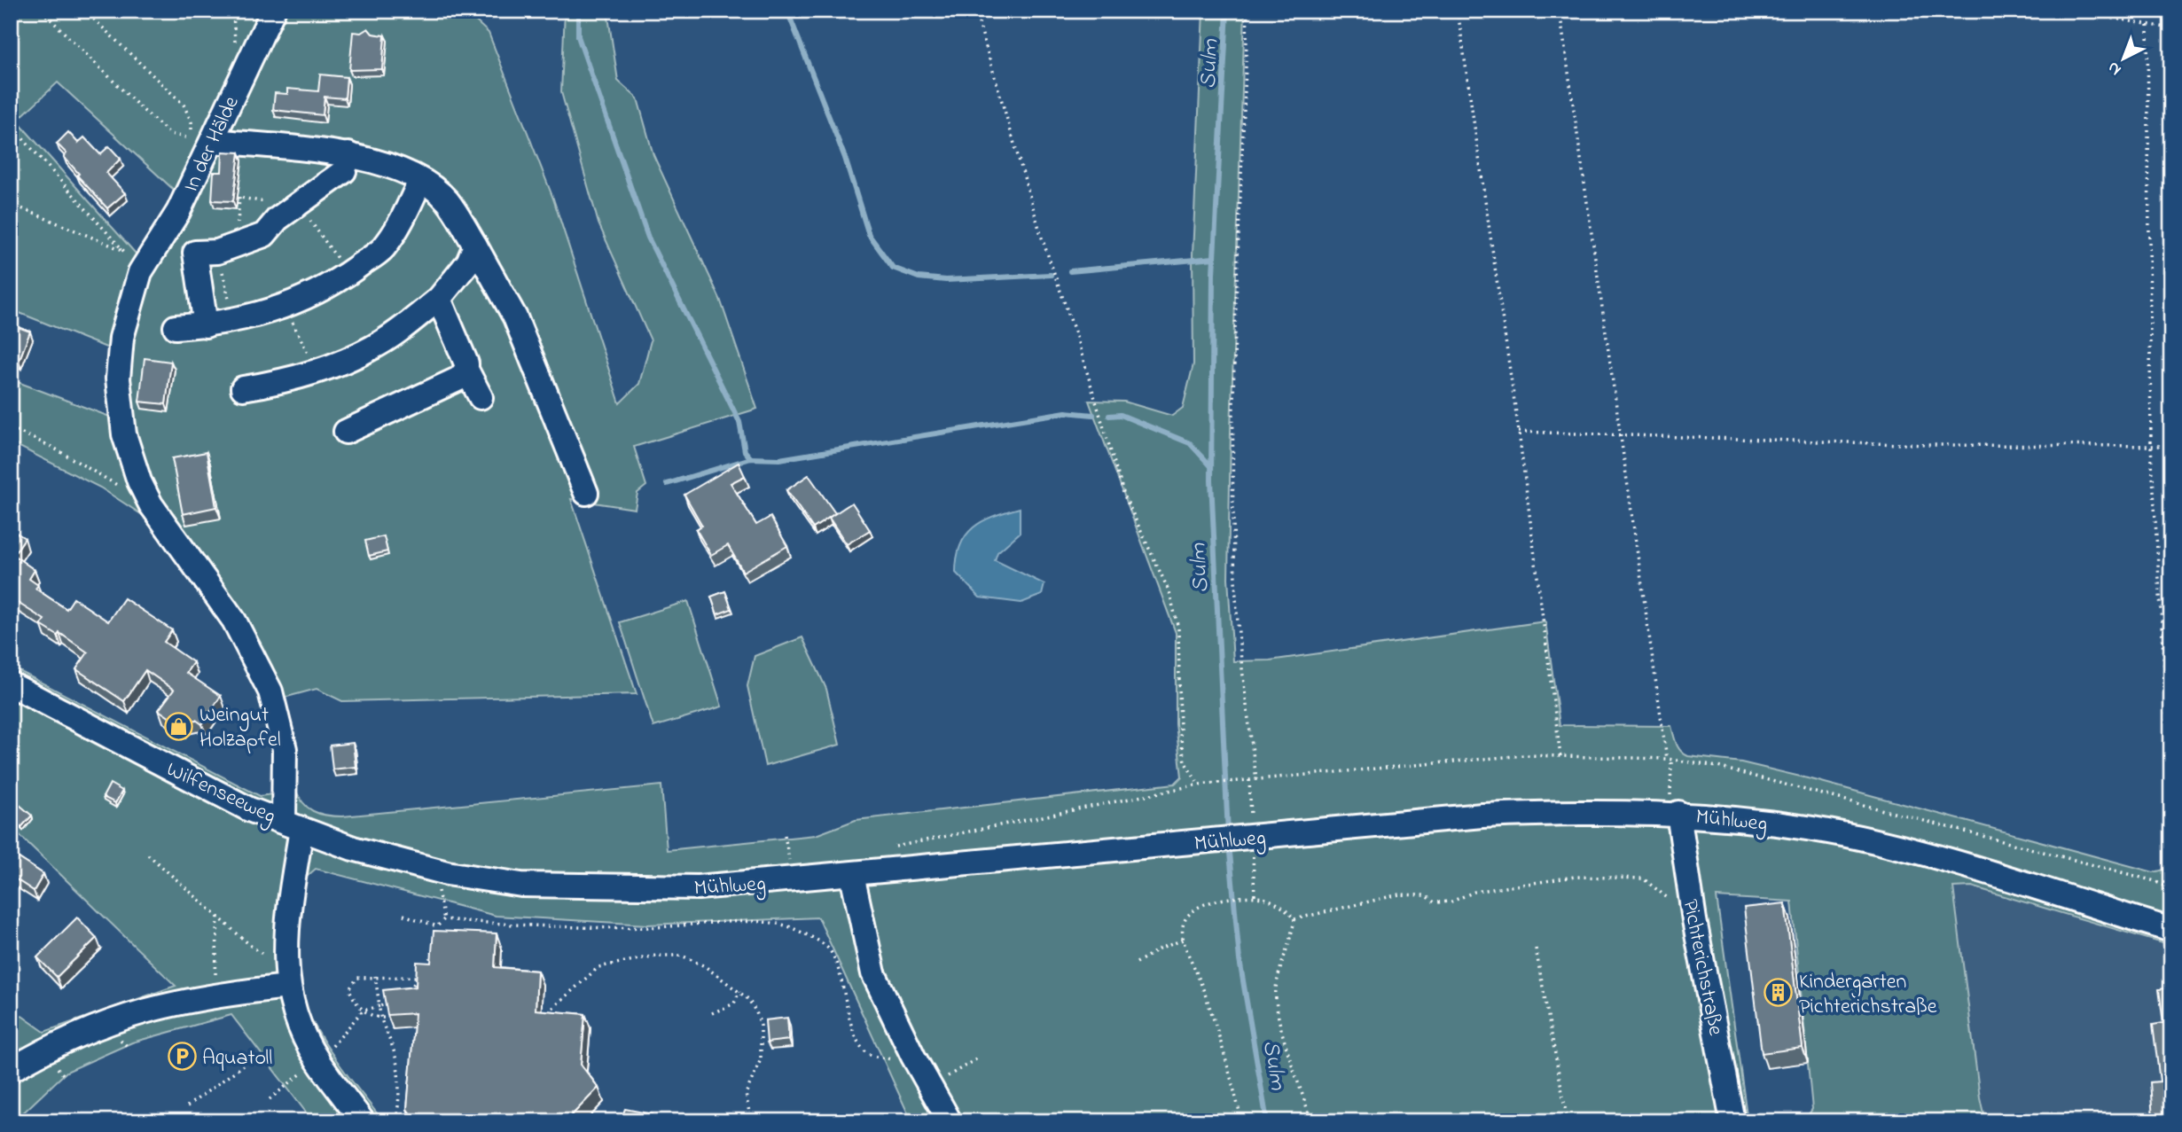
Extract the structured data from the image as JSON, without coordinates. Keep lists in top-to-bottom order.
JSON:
{
  "streets": {
    "street": [
      "In der Hälde",
      "Wilfenseeweg",
      "Mühlweg",
      "Pichterichstraße"
    ]
  },
  "crossings": [
    ["In der Hälde", "Wilfenseeweg"],
    ["Wilfenseeweg", "Mühlweg"],
    ["Mühlweg", "Pichterichstraße"]
  ],
  "water": ["Sulm"],
  "places": {
    "shop": ["Weingut Holzapfel"],
    "building": ["Kindergarten Pichterichstraße"],
    "parking": ["Aquatoll"]
  },
  "north": "bottom left"
}
